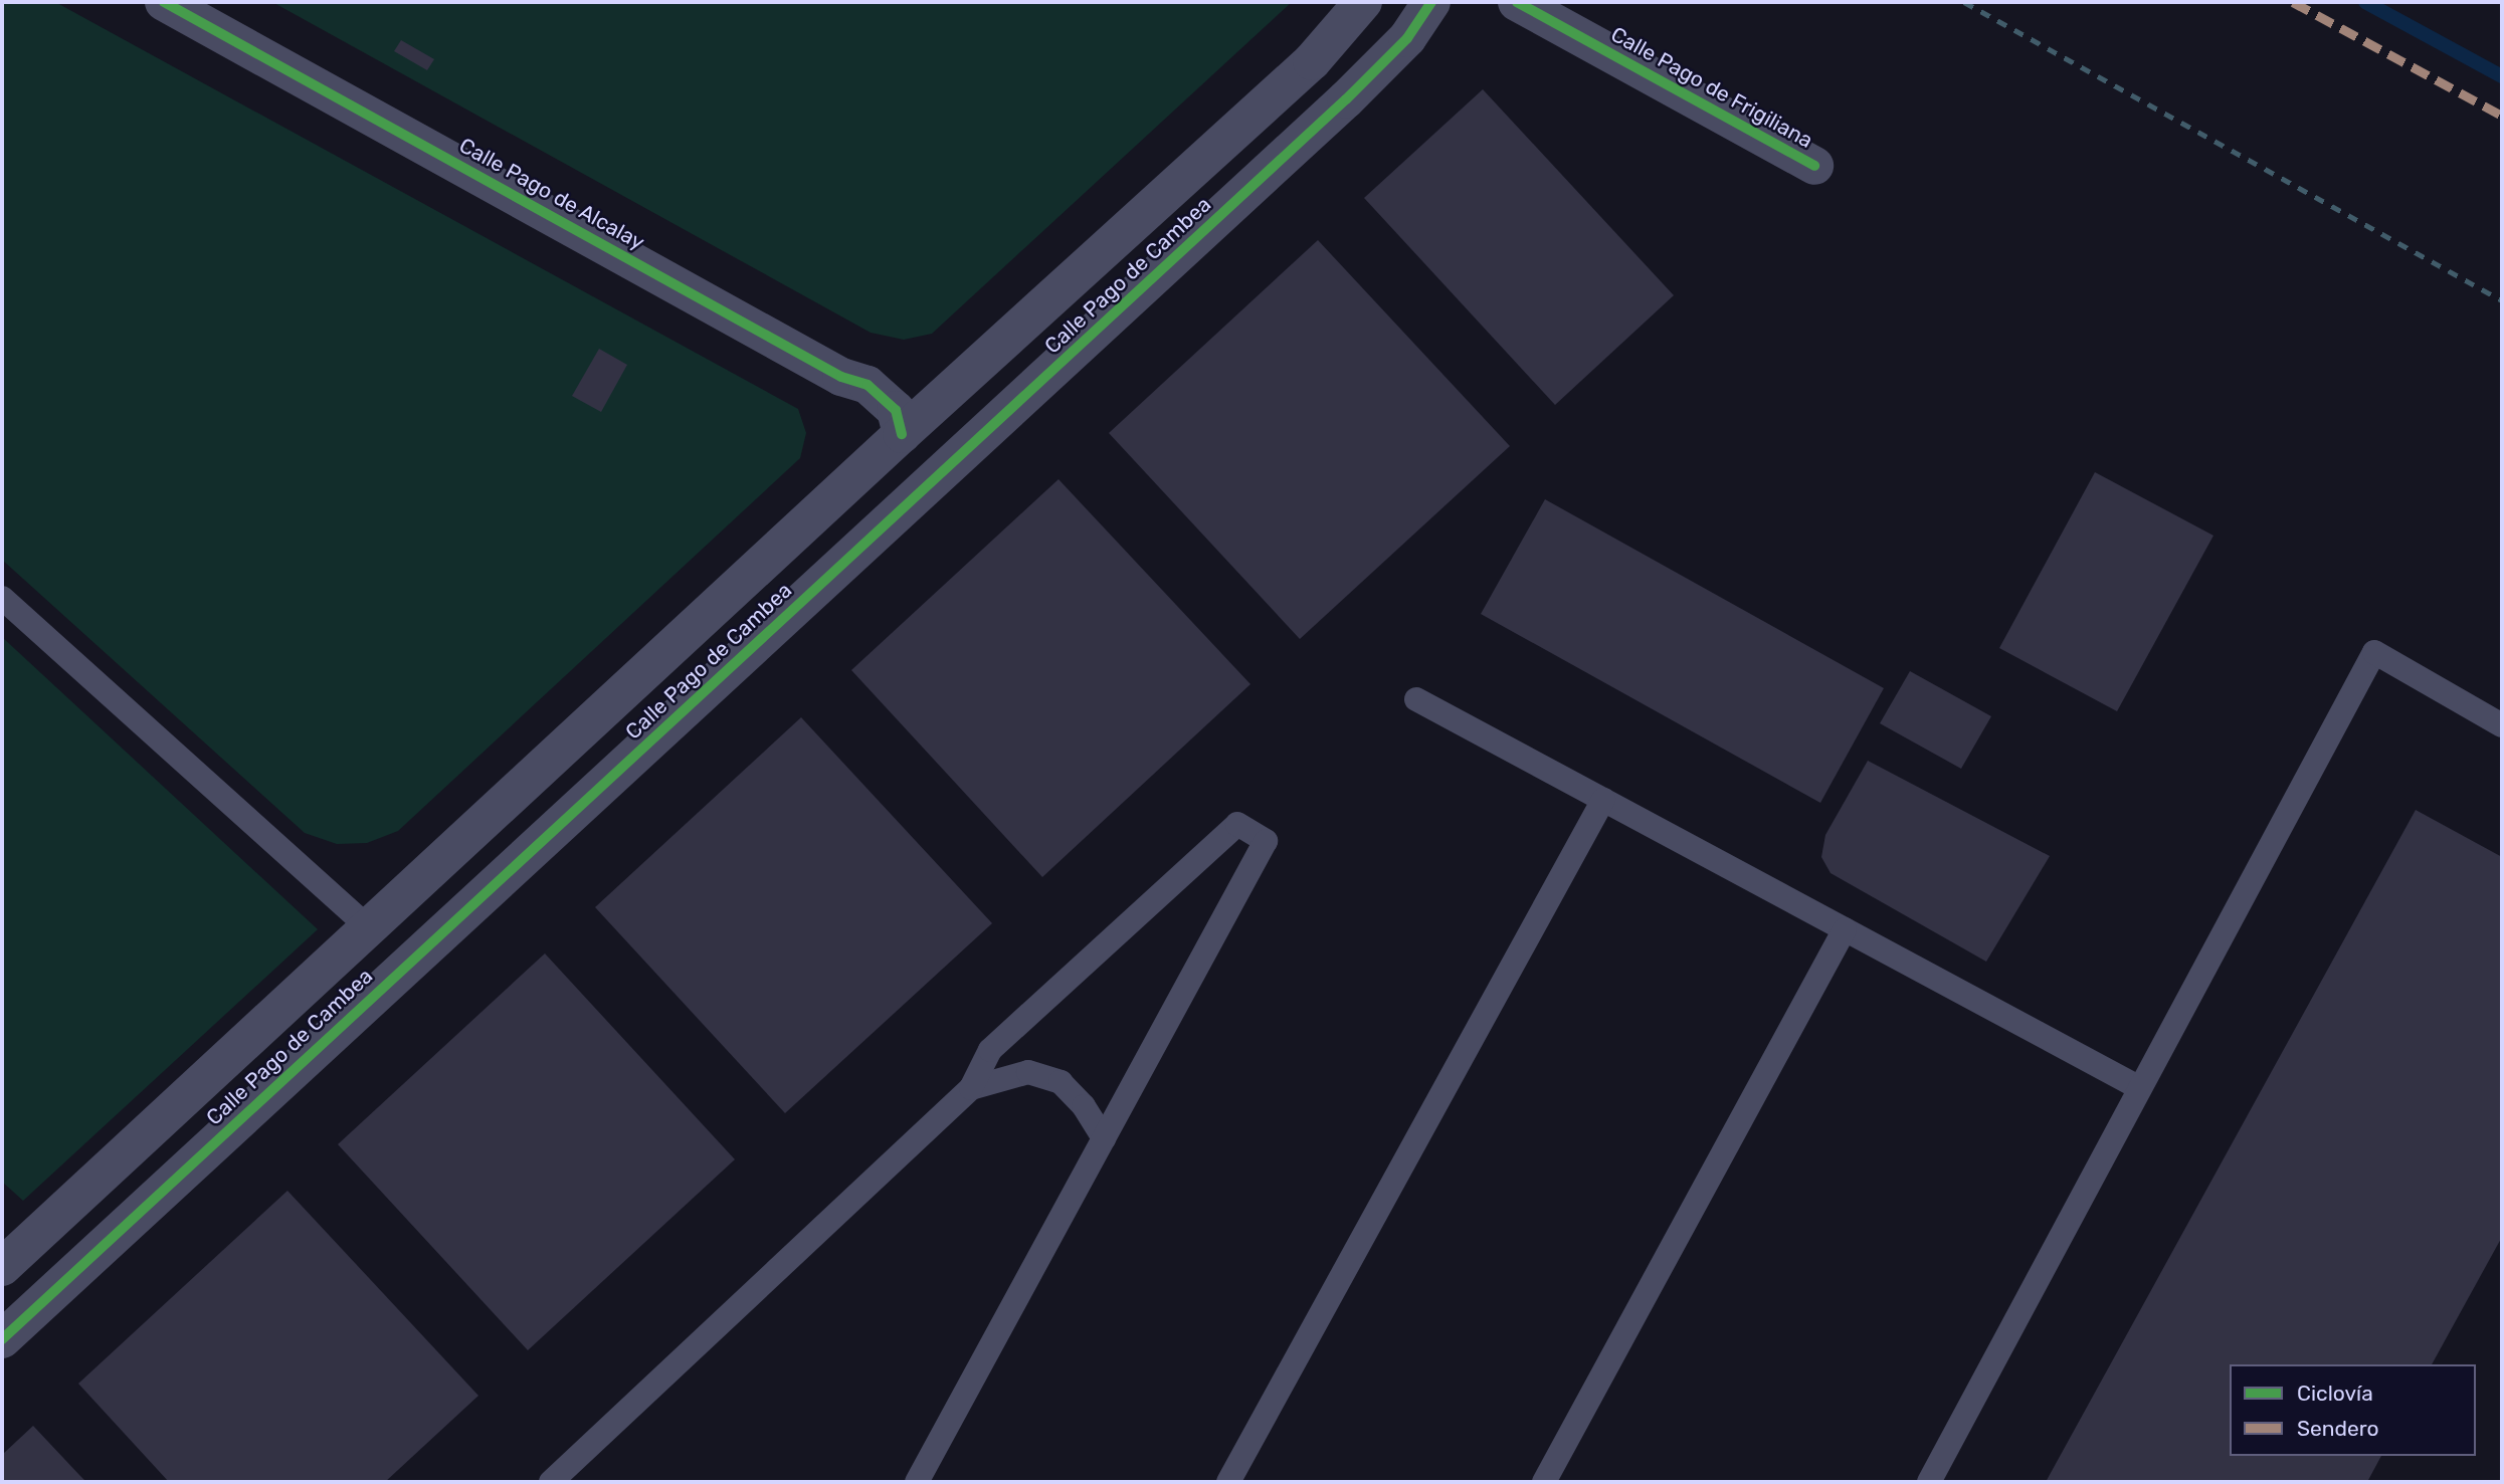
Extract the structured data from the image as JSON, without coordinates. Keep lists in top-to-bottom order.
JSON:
{
  "streets": {
    "street": ["Calle Pago de Frigiliana", "Calle Pago de Alcalay", "Calle Pago de Cambea"]
  },
  "crossings": [
    ["Calle Pago de Alcalay", "Calle Pago de Cambea"]
  ],
  "legend": ["Ciclovía", "Sendero"]
}
